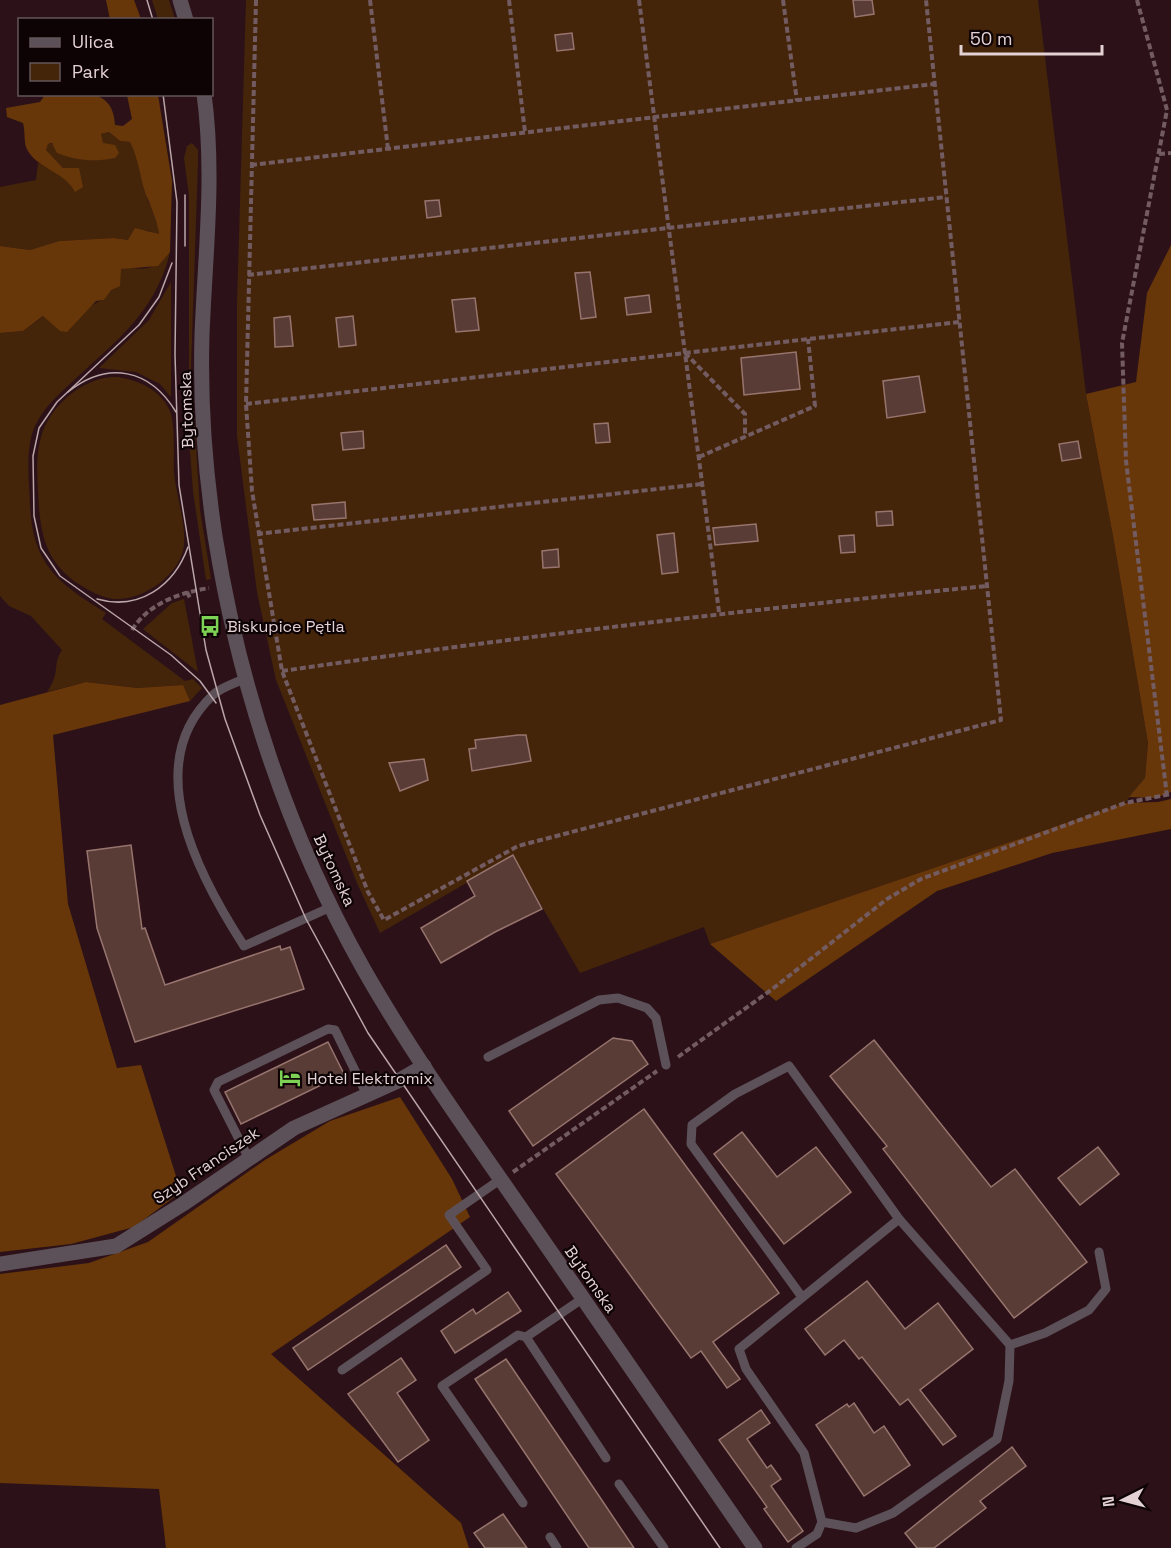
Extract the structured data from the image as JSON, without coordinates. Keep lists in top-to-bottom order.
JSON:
{
  "streets": {
    "street": ["Bytomska", "Szyb Franciszek"]
  },
  "crossings": [
    ["Bytomska", "Szyb Franciszek"]
  ],
  "places": {
    "bus stop": ["Biskupice Pętla"],
    "hotel": ["Hotel Elektromix"]
  },
  "legend": ["Ulica", "Park"],
  "scale_bar": "50 m",
  "north": "left"
}
